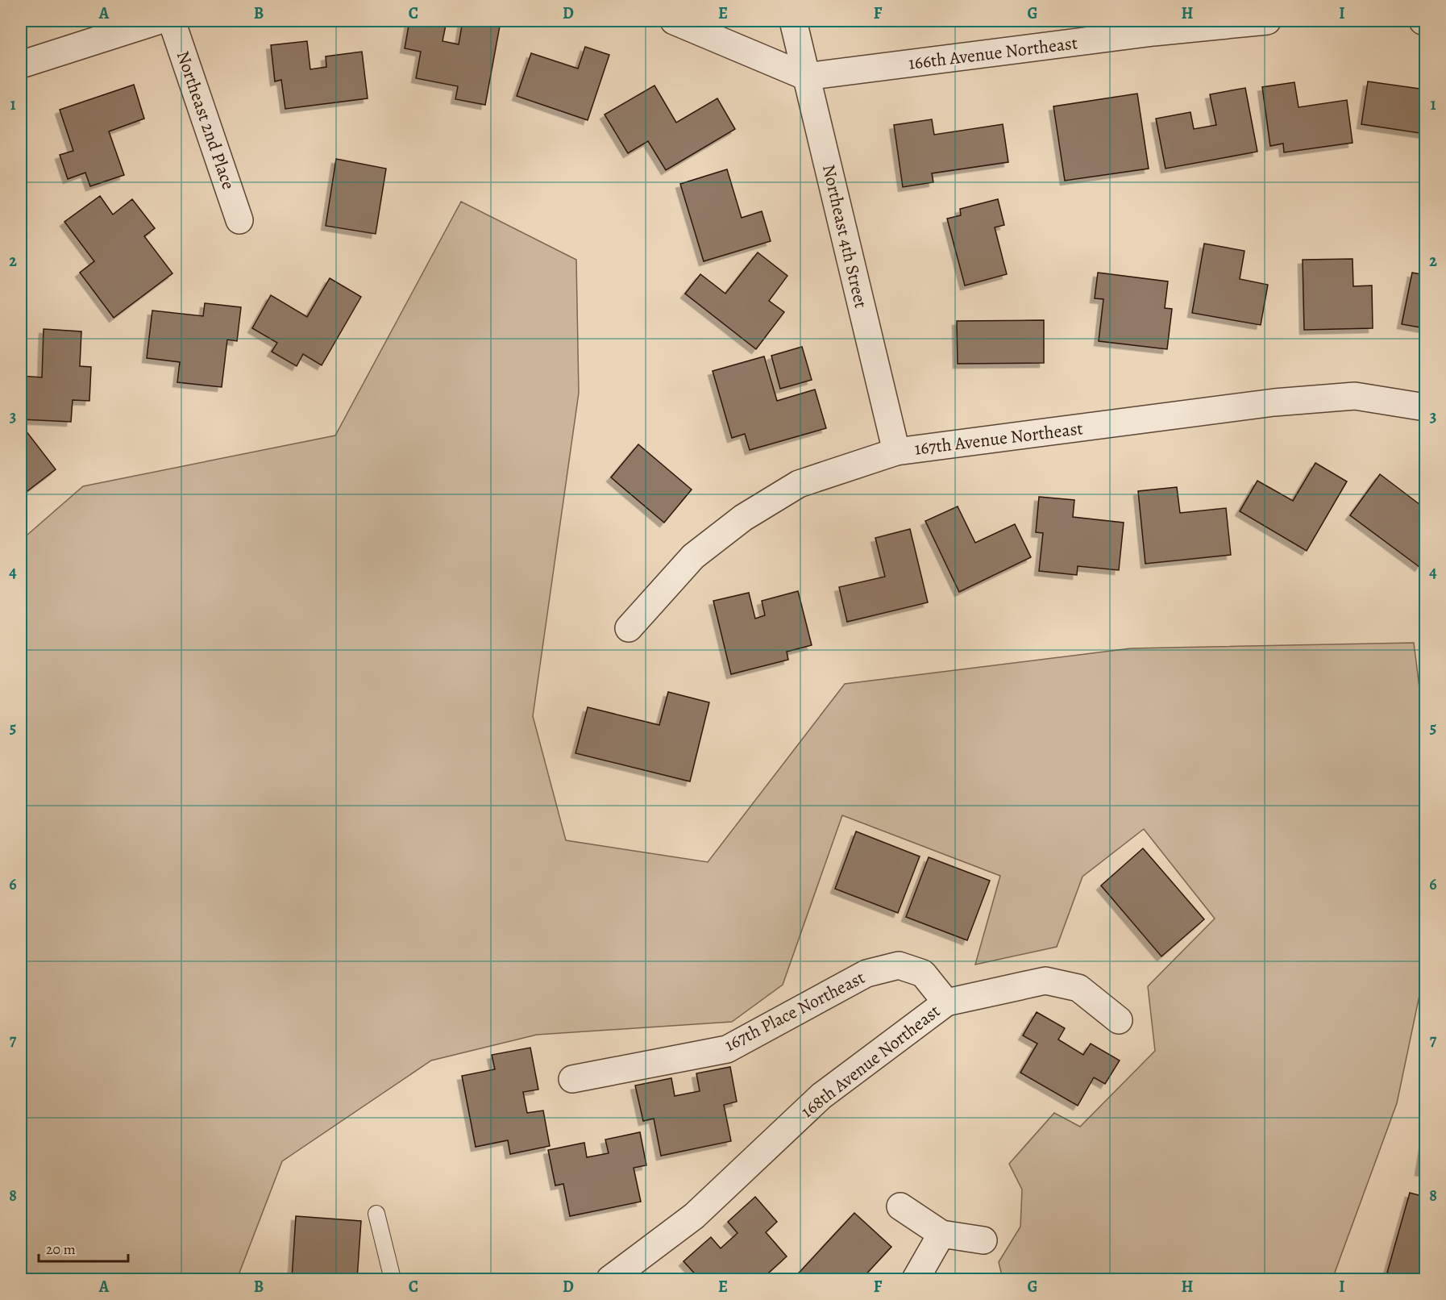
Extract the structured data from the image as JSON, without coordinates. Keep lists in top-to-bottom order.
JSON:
{
  "streets": {
    "street": [
      "166th Avenue Northeast",
      "Northeast 2nd Place",
      "Northeast 4th Street",
      "167th Avenue Northeast",
      "167th Place Northeast",
      "168th Avenue Northeast"
    ]
  },
  "crossings": [
    ["166th Avenue Northeast", "Northeast 4th Street"],
    ["Northeast 4th Street", "167th Avenue Northeast"],
    ["167th Place Northeast", "168th Avenue Northeast"]
  ],
  "scale_bar": "20 m",
  "grid": {
    "columns": [
      "A",
      "B",
      "C",
      "D",
      "E",
      "F",
      "G",
      "H",
      "I"
    ],
    "rows": [
      "1",
      "2",
      "3",
      "4",
      "5",
      "6",
      "7",
      "8"
    ]
  }
}
